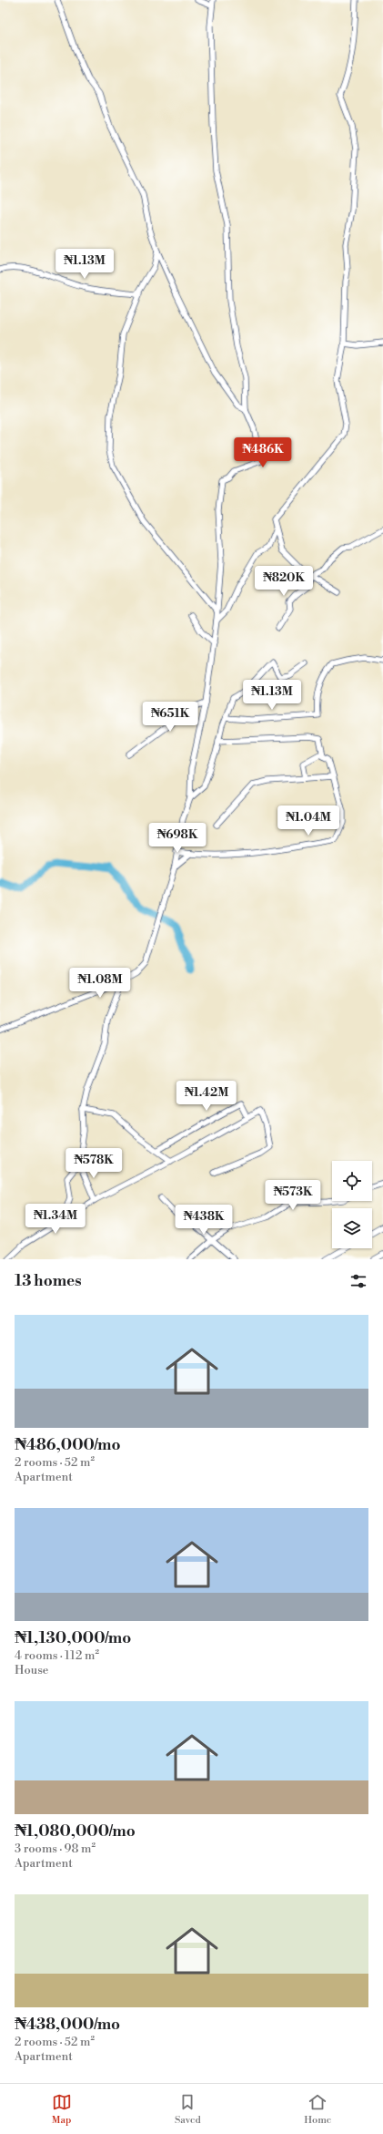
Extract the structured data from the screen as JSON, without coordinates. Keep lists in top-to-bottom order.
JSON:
{
  "page": {
    "price": [
      "₦1.13M",
      "₦486K",
      "₦820K",
      "₦1.13M",
      "₦651K",
      "₦1.04M",
      "₦698K",
      "₦1.08M",
      "₦1.42M",
      "₦578K",
      "₦573K",
      "₦1.34M",
      "₦438K"
    ],
    "heading": "13 homes",
    "list": [
      {
        "name": "₦486,000/mo",
        "note": "2 rooms · 52 m² · Apartment"
      },
      {
        "name": "₦1,130,000/mo",
        "note": "4 rooms · 112 m² · House"
      },
      {
        "name": "₦1,080,000/mo",
        "note": "3 rooms · 98 m² · Apartment"
      },
      {
        "name": "₦438,000/mo",
        "note": "2 rooms · 52 m² · Apartment"
      }
    ],
    "tabs": ["Map", "Saved", "Home"]
  }
}
